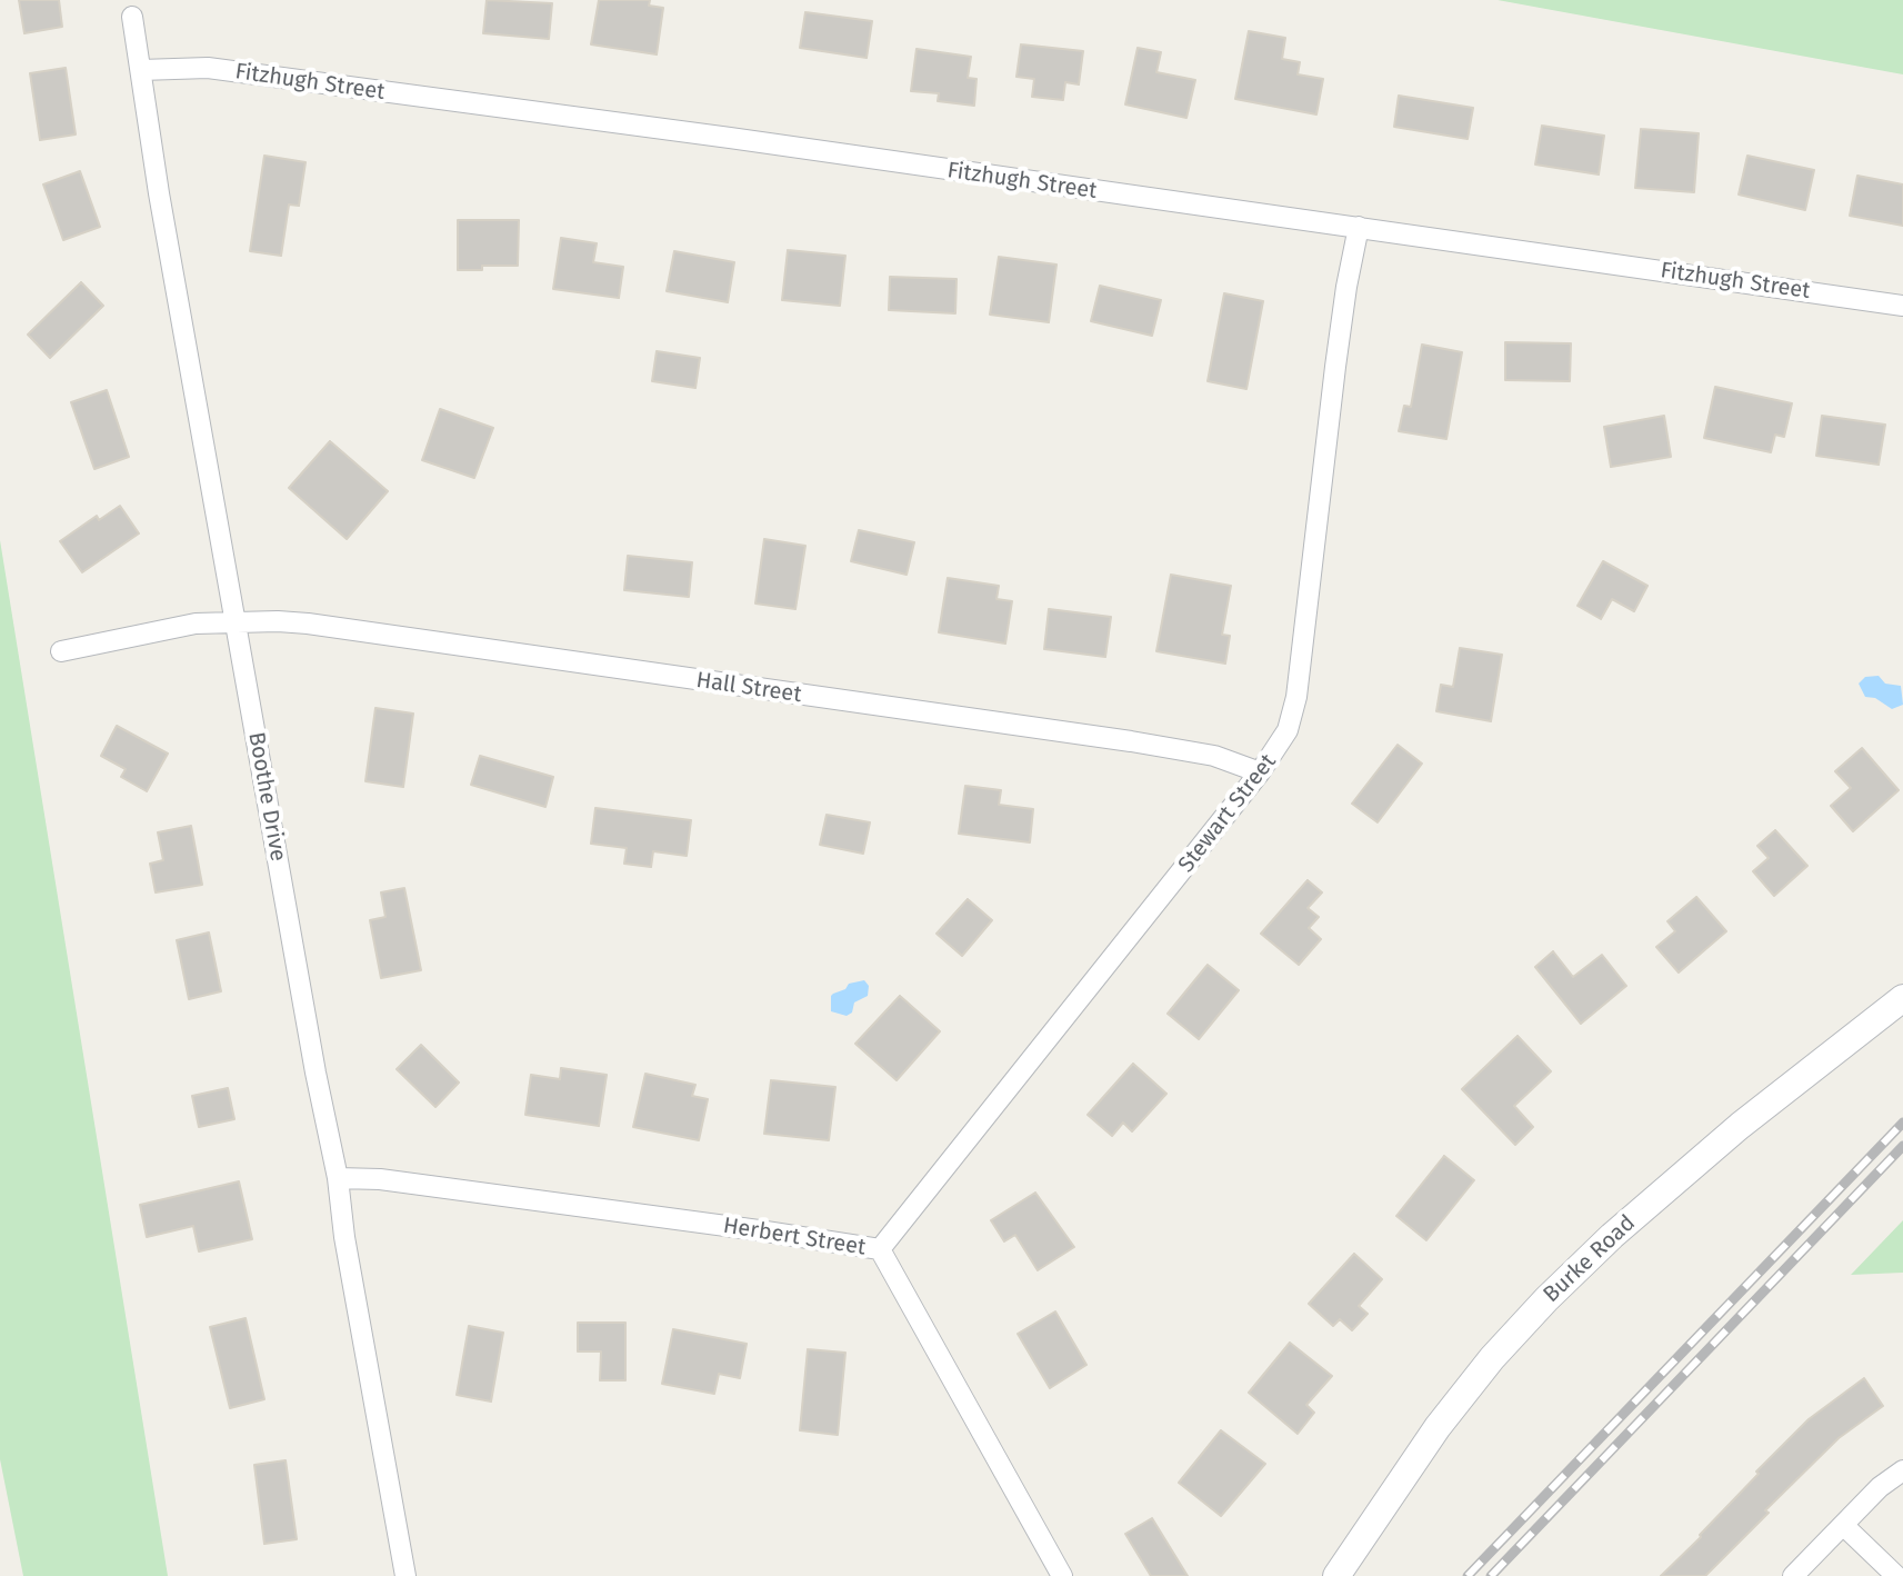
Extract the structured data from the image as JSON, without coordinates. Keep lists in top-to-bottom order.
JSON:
{
  "streets": {
    "street": [
      "Fitzhugh Street",
      "Hall Street",
      "Boothe Drive",
      "Stewart Street",
      "Herbert Street",
      "Burke Road"
    ]
  },
  "crossings": [
    ["Fitzhugh Street", "Boothe Drive"],
    ["Fitzhugh Street", "Stewart Street"],
    ["Hall Street", "Boothe Drive"],
    ["Hall Street", "Stewart Street"],
    ["Boothe Drive", "Herbert Street"],
    ["Stewart Street", "Herbert Street"]
  ]
}
